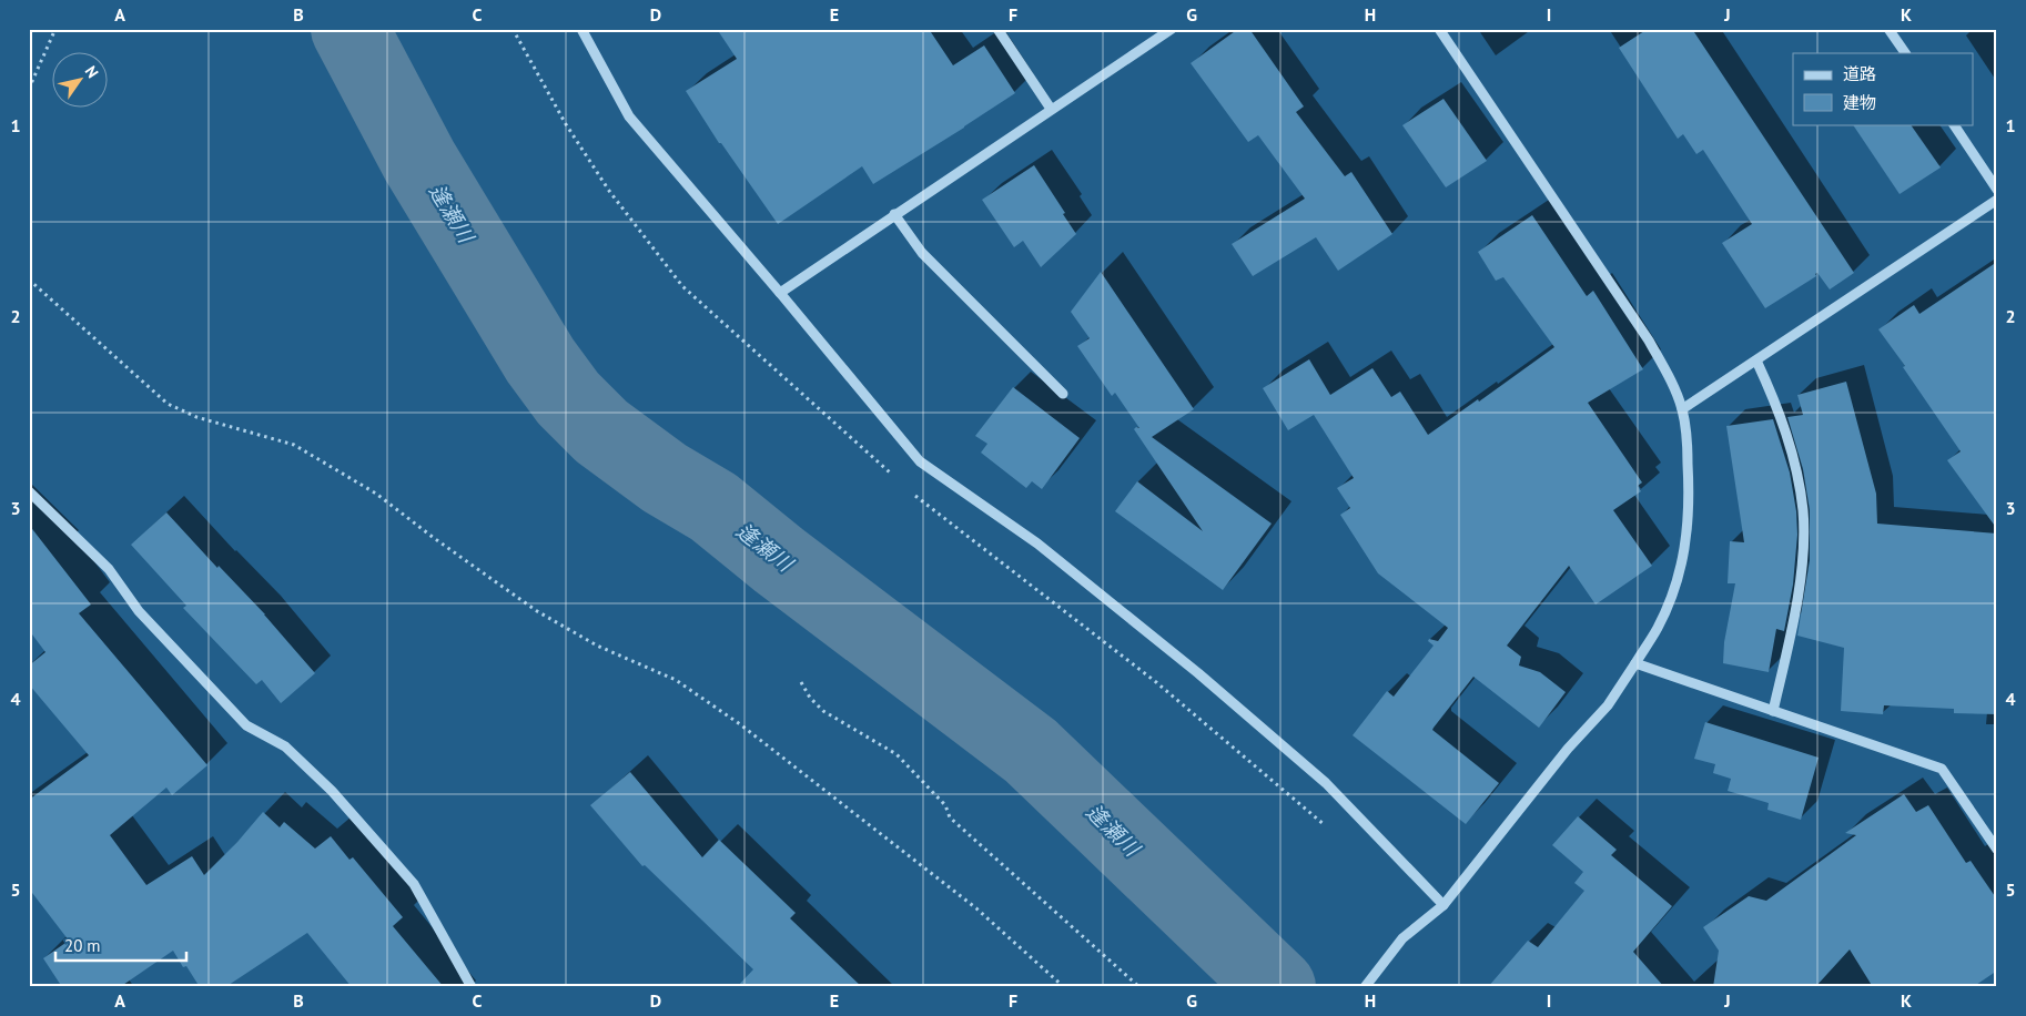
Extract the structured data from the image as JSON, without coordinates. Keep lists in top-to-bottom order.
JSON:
{
  "water": ["逢瀬川"],
  "legend": ["道路", "建物"],
  "scale_bar": "20 m",
  "north": "top right",
  "grid": {
    "columns": [
      "A",
      "B",
      "C",
      "D",
      "E",
      "F",
      "G",
      "H",
      "I",
      "J",
      "K"
    ],
    "rows": [
      "1",
      "2",
      "3",
      "4",
      "5"
    ]
  }
}
